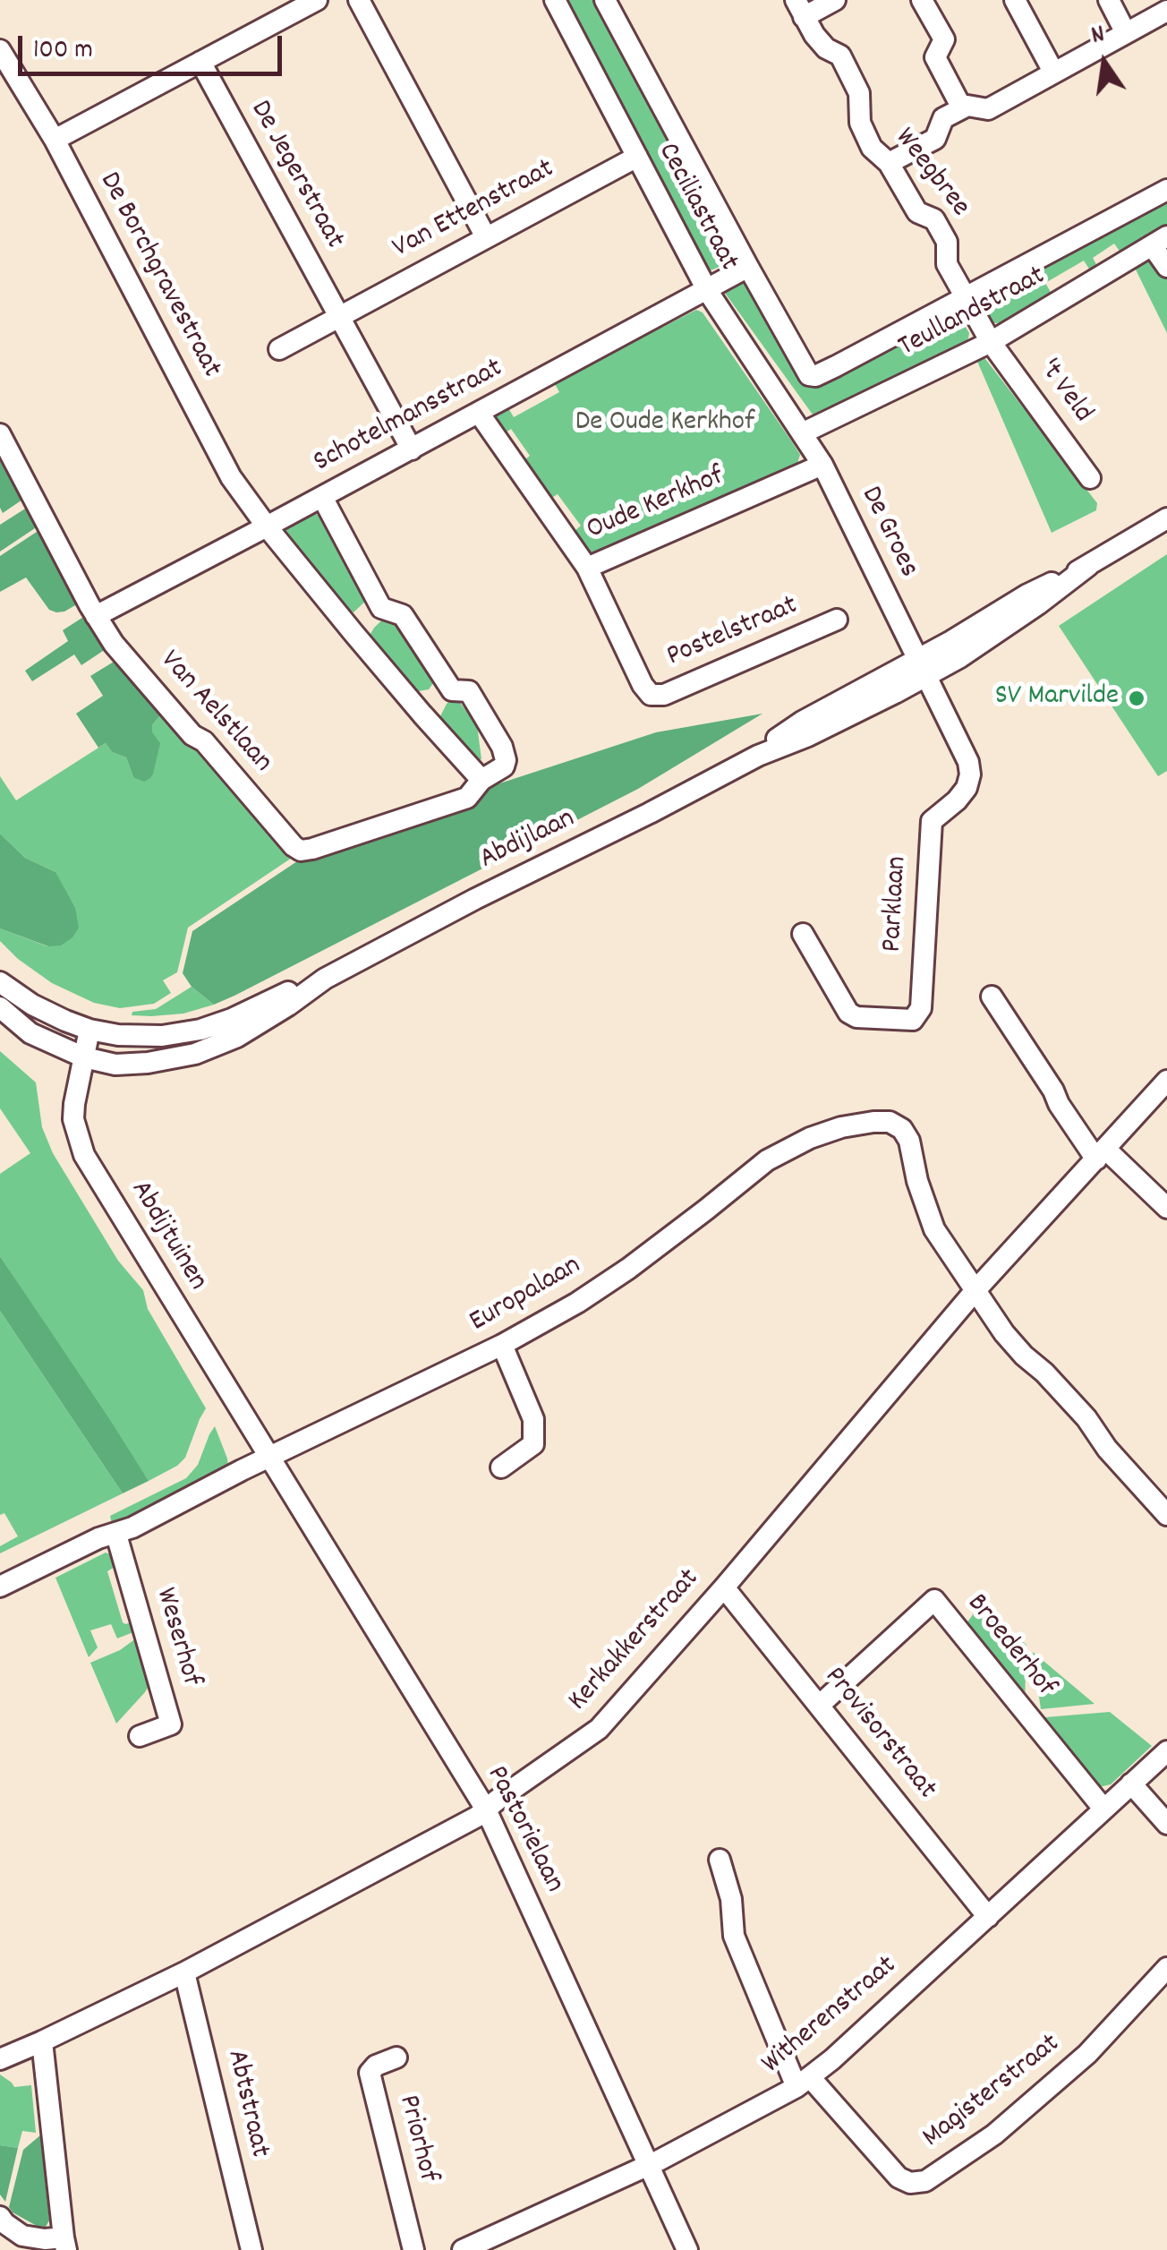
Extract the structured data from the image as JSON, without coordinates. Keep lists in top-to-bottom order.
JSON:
{
  "streets": {
    "street": [
      "Weegbree",
      "De Jegerstraat",
      "Ceciliastraat",
      "Van Ettenstraat",
      "De Borchgravestraat",
      "Teullandstraat",
      "'t Veld",
      "Schotelmansstraat",
      "Oude Kerkhof",
      "De Groes",
      "Postelstraat",
      "Van Aelstlaan",
      "Abdijlaan",
      "Parklaan",
      "Abdijtuinen",
      "Europalaan",
      "Weserhof",
      "Kerkakkerstraat",
      "Broederhof",
      "Provisorstraat",
      "Pastorielaan",
      "Witherenstraat",
      "Magisterstraat",
      "Abtstraat",
      "Priorhof"
    ]
  },
  "crossings": [
    ["Weegbree", "Teullandstraat"],
    ["Weegbree", "'t Veld"],
    ["De Jegerstraat", "Van Ettenstraat"],
    ["De Jegerstraat", "Schotelmansstraat"],
    ["Ceciliastraat", "Van Ettenstraat"],
    ["Ceciliastraat", "Teullandstraat"],
    ["Ceciliastraat", "Schotelmansstraat"],
    ["Ceciliastraat", "De Groes"],
    ["De Borchgravestraat", "Schotelmansstraat"],
    ["De Borchgravestraat", "Van Aelstlaan"],
    ["Teullandstraat", "'t Veld"],
    ["Teullandstraat", "De Groes"],
    ["Schotelmansstraat", "Oude Kerkhof"],
    ["Schotelmansstraat", "Van Aelstlaan"],
    ["Oude Kerkhof", "De Groes"],
    ["Oude Kerkhof", "Postelstraat"],
    ["De Groes", "Abdijlaan"],
    ["De Groes", "Parklaan"],
    ["Abdijlaan", "Parklaan"],
    ["Abdijlaan", "Abdijtuinen"],
    ["Abdijtuinen", "Europalaan"],
    ["Abdijtuinen", "Pastorielaan"],
    ["Europalaan", "Weserhof"],
    ["Europalaan", "Kerkakkerstraat"],
    ["Europalaan", "Pastorielaan"],
    ["Kerkakkerstraat", "Provisorstraat"],
    ["Kerkakkerstraat", "Pastorielaan"],
    ["Kerkakkerstraat", "Abtstraat"],
    ["Broederhof", "Provisorstraat"],
    ["Broederhof", "Witherenstraat"],
    ["Provisorstraat", "Witherenstraat"],
    ["Pastorielaan", "Witherenstraat"],
    ["Witherenstraat", "Magisterstraat"]
  ],
  "parks": ["De Oude Kerkhof"],
  "places": ["SV Marvilde"],
  "scale_bar": "100 m",
  "north": "top"
}
